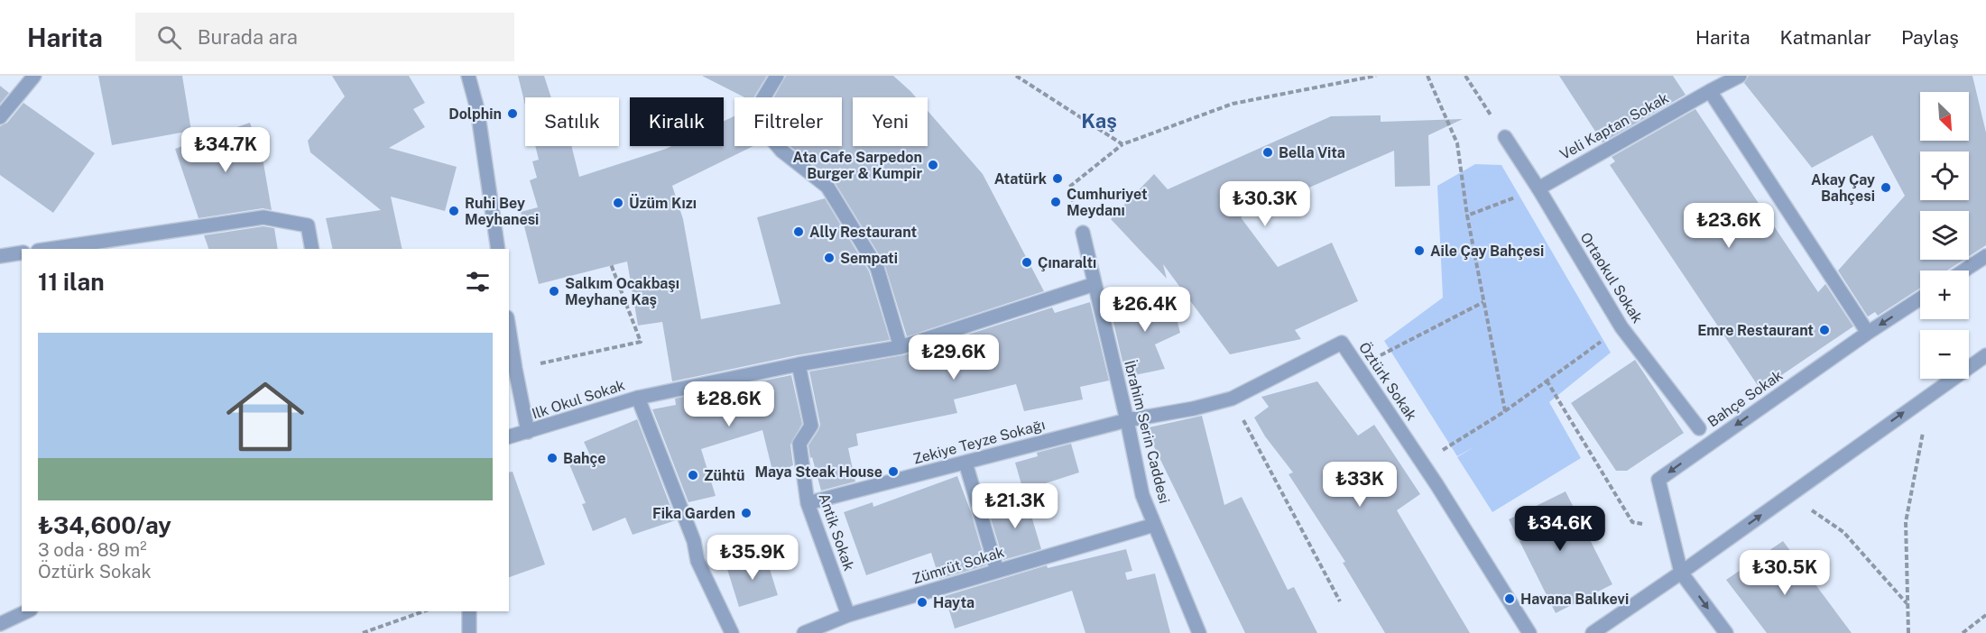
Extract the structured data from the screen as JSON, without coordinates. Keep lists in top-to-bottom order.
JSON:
{
  "streets": {
    "street": [
      "Veli Kaptan Sokak",
      "Ortaokul Sokak",
      "Öztürk Sokak",
      "Bahçe Sokak",
      "Ilk Okul Sokak",
      "İbrahim Serin Caddesi",
      "Zekiye Teyze Sokağı",
      "Antik Sokak",
      "Zümrüt Sokak"
    ]
  },
  "crossings": [
    ["Veli Kaptan Sokak", "Ortaokul Sokak"],
    ["Öztürk Sokak", "İbrahim Serin Caddesi"],
    ["Öztürk Sokak", "Zekiye Teyze Sokağı"],
    ["Ilk Okul Sokak", "İbrahim Serin Caddesi"],
    ["Ilk Okul Sokak", "Antik Sokak"],
    ["İbrahim Serin Caddesi", "Zekiye Teyze Sokağı"],
    ["İbrahim Serin Caddesi", "Zümrüt Sokak"],
    ["Zekiye Teyze Sokağı", "Antik Sokak"],
    ["Antik Sokak", "Zümrüt Sokak"]
  ],
  "districts": ["Kaş"],
  "places": [
    "Dolphin",
    "Bella Vita",
    "Ata Cafe Sarpedon Burger & Kumpir",
    "Atatürk",
    "Akay Çay Bahçesi",
    "Cumhuriyet Meydanı",
    "Üzüm Kızı",
    "Ruhi Bey Meyhanesi",
    "Ally Restaurant",
    "Aile Çay Bahçesi",
    "Sempati",
    "Çınaraltı",
    "Salkım Ocakbaşı Meyhane Kaş",
    "Emre Restaurant",
    "Bahçe",
    "Maya Steak House",
    "Zühtü",
    "Fika Garden",
    "Havana Balıkevi",
    "Hayta"
  ],
  "north": "bottom right",
  "page": {
    "header": "Harita",
    "search": "Burada ara",
    "nav": ["Harita", "Katmanlar", "Paylaş"],
    "map_buttons": ["+", "−"],
    "chip": [
      "Satılık",
      "Kiralık",
      "Filtreler",
      "Yeni"
    ],
    "price": [
      "₺34.7K",
      "₺30.3K",
      "₺23.6K",
      "₺26.4K",
      "₺29.6K",
      "₺28.6K",
      "₺33K",
      "₺21.3K",
      "₺34.6K",
      "₺35.9K",
      "₺30.5K"
    ],
    "heading": "11 ilan",
    "list": [
      {
        "name": "₺34,600/ay",
        "note": "3 oda · 89 m² · Öztürk Sokak"
      }
    ]
  }
}
